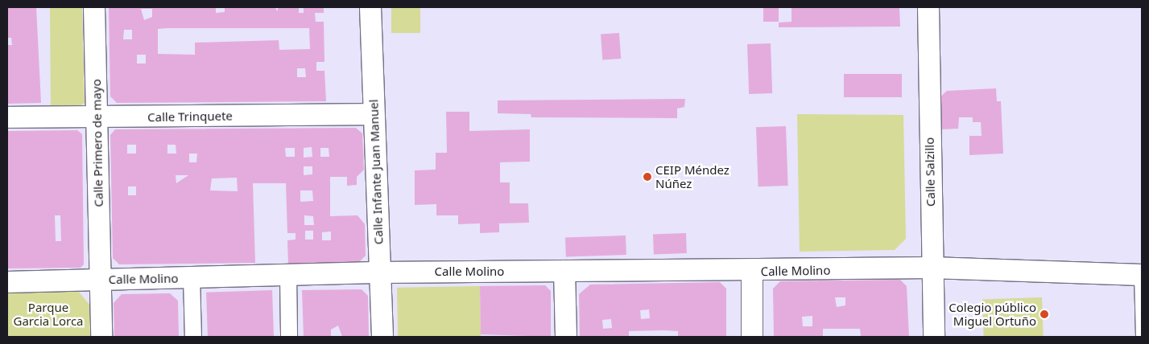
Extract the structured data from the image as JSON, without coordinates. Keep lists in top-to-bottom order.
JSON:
{
  "streets": {
    "street": [
      "Calle Trinquete",
      "Calle Primero de mayo",
      "Calle Infante Juan Manuel",
      "Calle Salzillo",
      "Calle Molino"
    ]
  },
  "crossings": [
    ["Calle Trinquete", "Calle Primero de mayo"],
    ["Calle Trinquete", "Calle Infante Juan Manuel"],
    ["Calle Primero de mayo", "Calle Molino"],
    ["Calle Infante Juan Manuel", "Calle Molino"],
    ["Calle Salzillo", "Calle Molino"]
  ],
  "parks": ["Parque Garcia Lorca"],
  "places": ["CEIP Méndez Núñez", "Colegio público Miguel Ortuño"]
}
